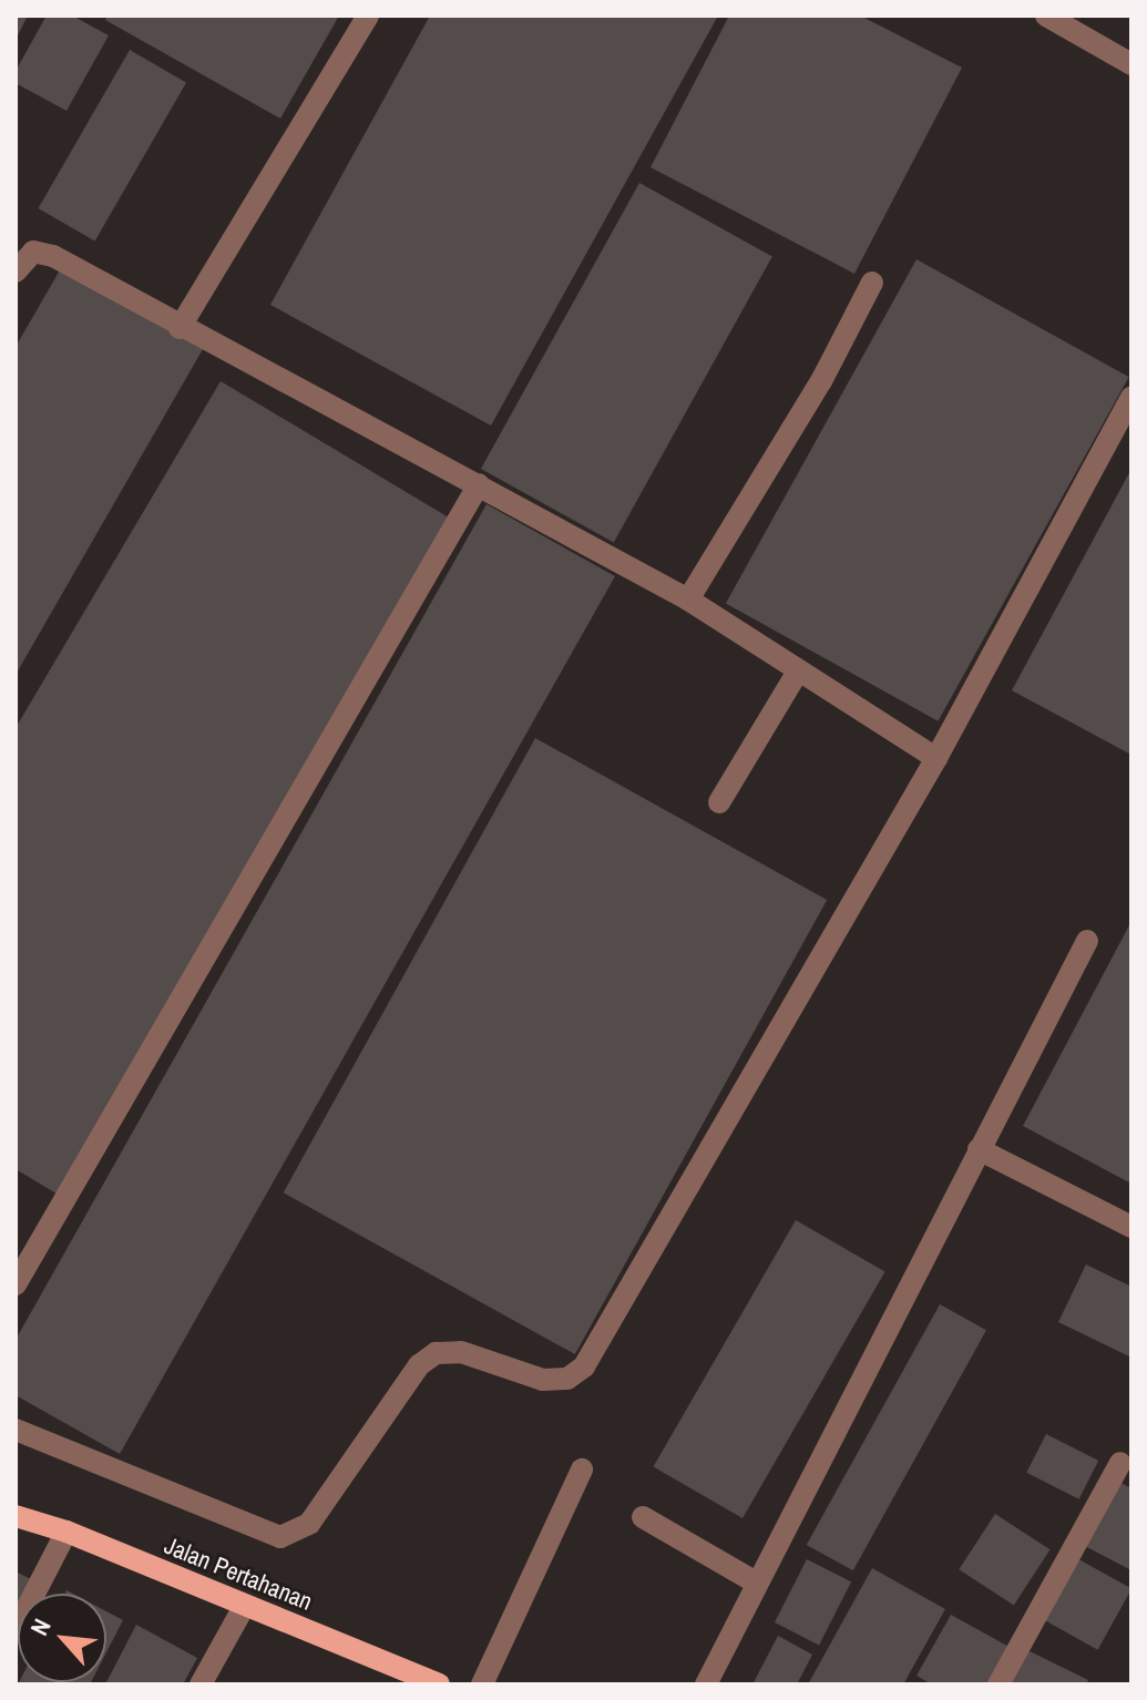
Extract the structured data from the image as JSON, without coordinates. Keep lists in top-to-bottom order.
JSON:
{
  "streets": {
    "main road": ["Jalan Pertahanan"]
  },
  "north": "top left"
}
